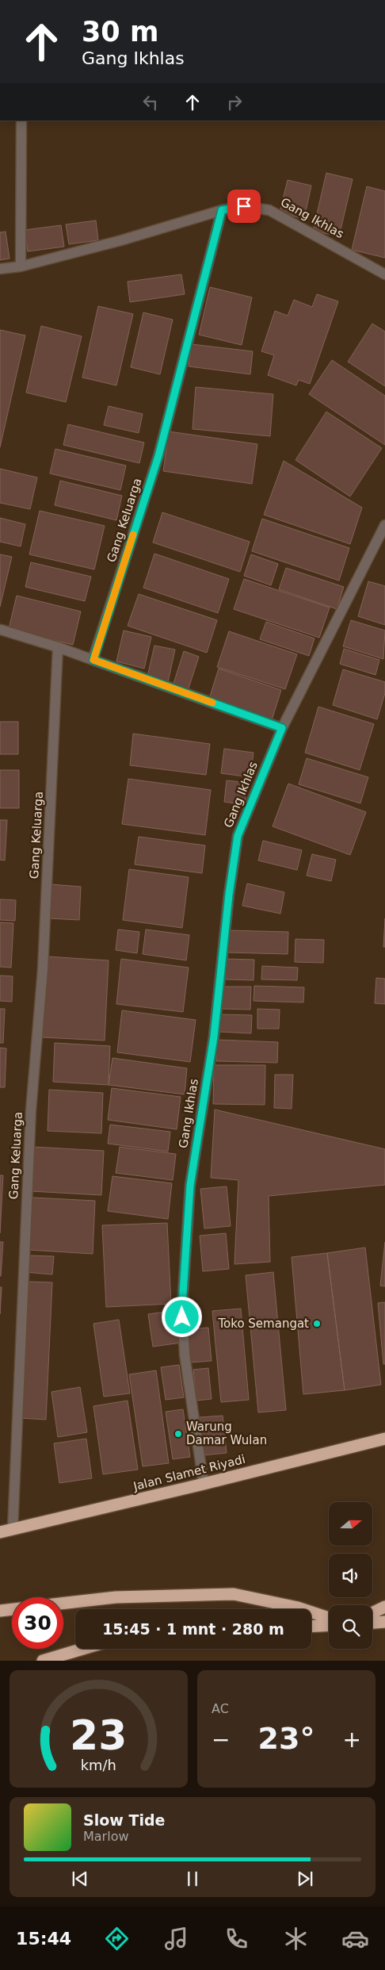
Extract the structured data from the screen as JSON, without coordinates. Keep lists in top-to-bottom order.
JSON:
{
  "streets": {
    "highway": ["Jalan Slamet Riyadi"],
    "street": ["Gang Ikhlas", "Gang Keluarga"]
  },
  "crossings": [
    ["Gang Ikhlas", "Gang Keluarga"],
    ["Gang Ikhlas", "Jalan Slamet Riyadi"],
    ["Gang Keluarga", "Jalan Slamet Riyadi"]
  ],
  "places": ["Toko Semangat", "Warung Damar Wulan"],
  "north": "right",
  "page": {
    "turn": ["30 m", "Gang Ikhlas"],
    "limit": "30",
    "trip": "15:45 · 1 mnt · 280 m",
    "tile": "AC",
    "heat": ["−", "23°", "+"],
    "song": ["Slow Tide", "Marlow"],
    "tabs": "15:44",
    "gauge": ["23", "km/h"]
  }
}
